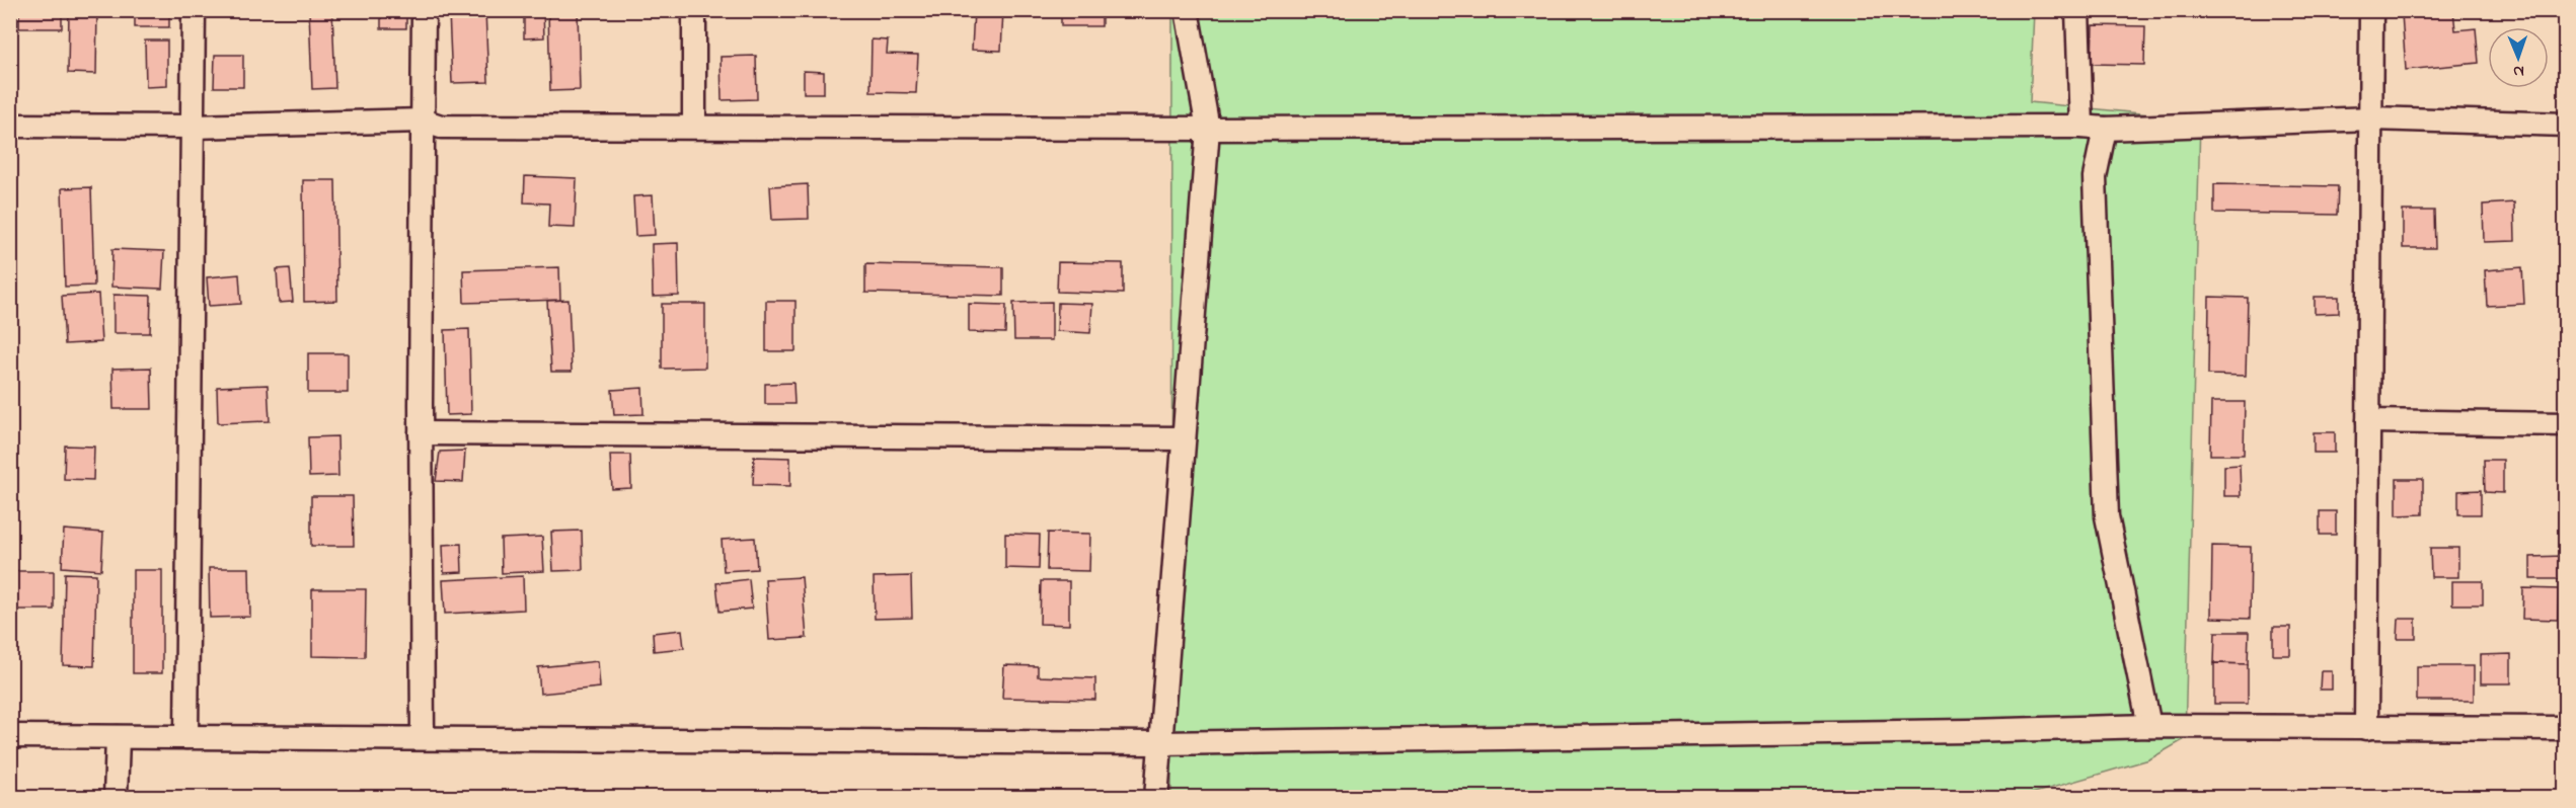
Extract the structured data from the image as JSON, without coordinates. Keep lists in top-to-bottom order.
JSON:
{
  "north": "bottom"
}
